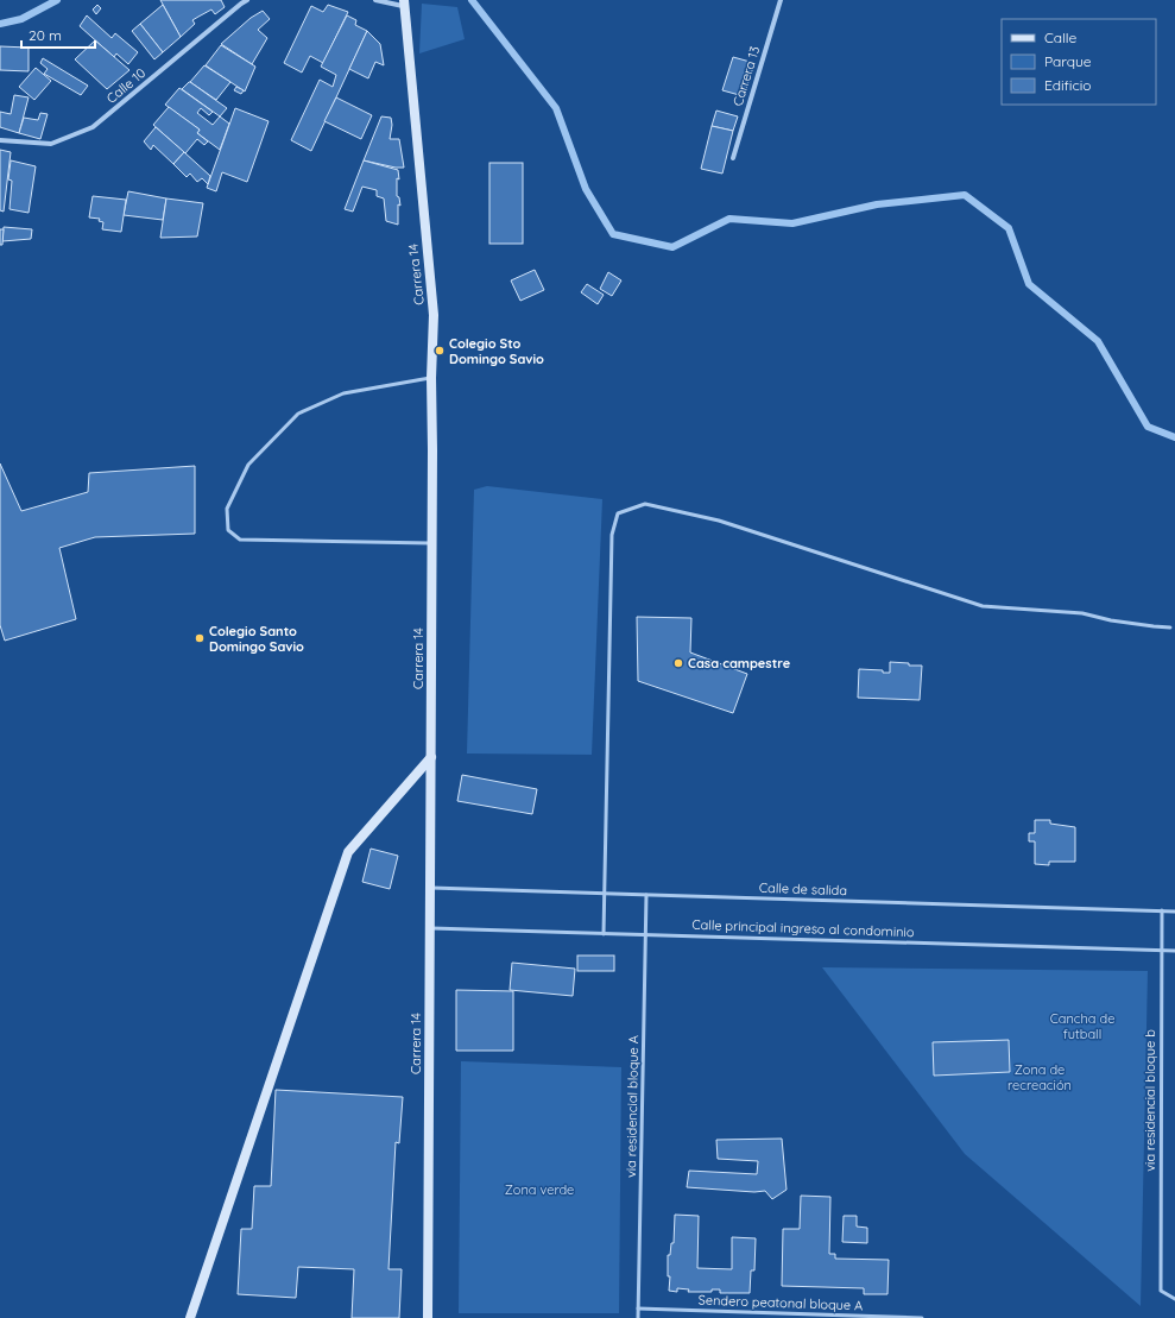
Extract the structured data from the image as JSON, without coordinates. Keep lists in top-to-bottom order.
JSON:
{
  "streets": {
    "street": ["Carrera 13", "Calle 10", "Carrera 14"],
    "lane": [
      "Calle de salida",
      "Calle principal ingreso al condominio",
      "via residencial bloque b",
      "via residencial bloque A",
      "Sendero peatonal bloque A"
    ]
  },
  "crossings": [
    ["Carrera 14", "Calle de salida"],
    ["Carrera 14", "Calle principal ingreso al condominio"],
    ["Calle de salida", "via residencial bloque b"],
    ["Calle de salida", "via residencial bloque A"],
    ["Calle principal ingreso al condominio", "via residencial bloque b"],
    ["Calle principal ingreso al condominio", "via residencial bloque A"],
    ["via residencial bloque A", "Sendero peatonal bloque A"]
  ],
  "parks": ["Cancha de futball", "Zona de recreación", "Zona verde"],
  "places": ["Colegio Sto Domingo Savio", "Colegio Santo Domingo Savio", "Casa campestre"],
  "legend": ["Calle", "Parque", "Edificio"],
  "scale_bar": "20 m"
}
